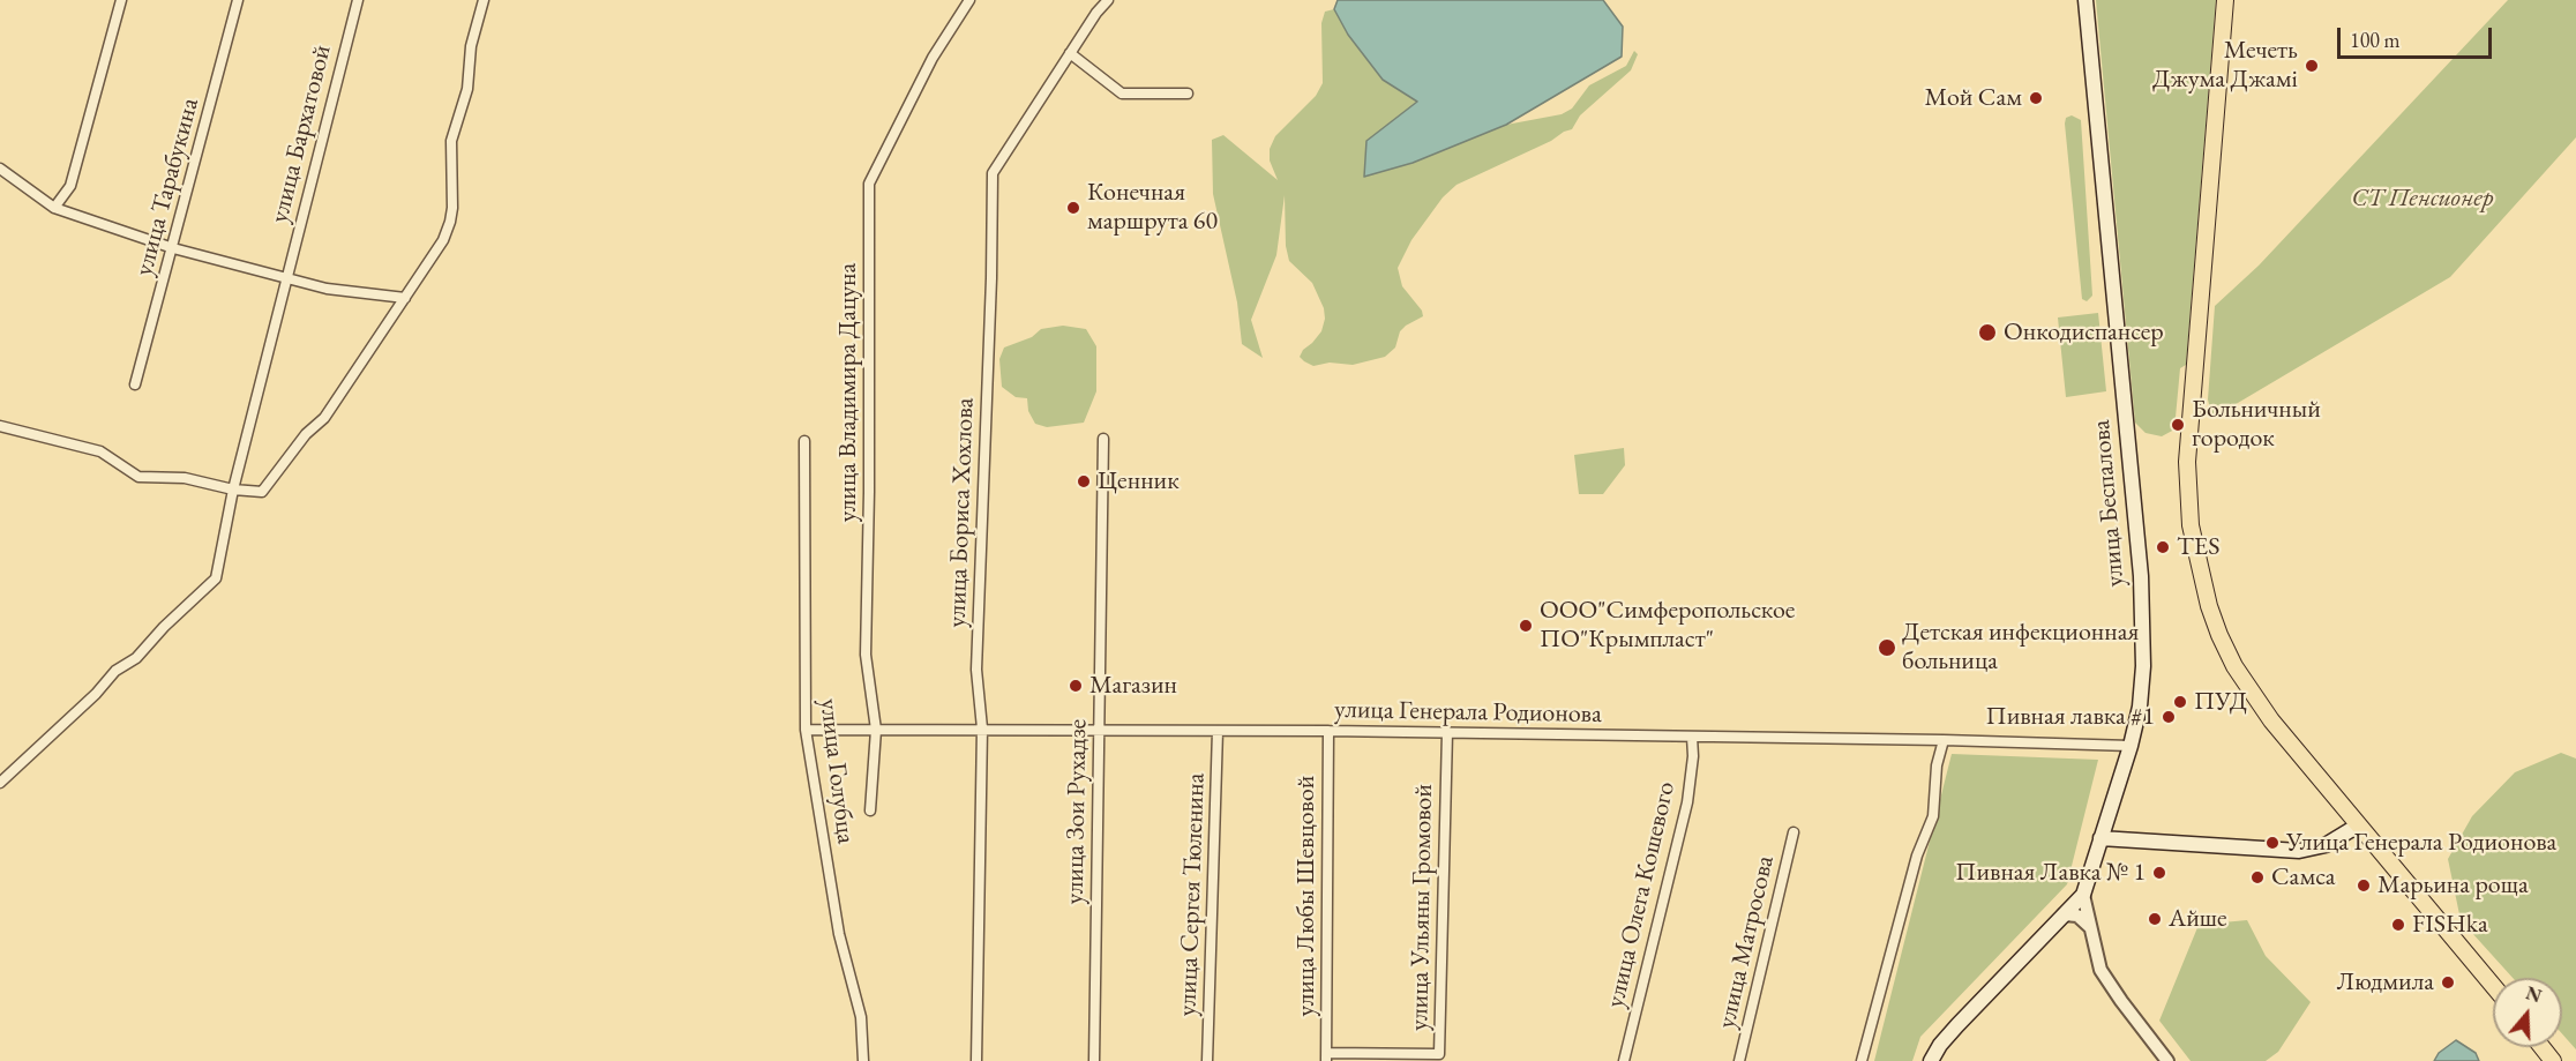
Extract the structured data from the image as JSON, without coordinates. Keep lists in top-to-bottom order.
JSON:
{
  "streets": {
    "main road": ["улица Беспалова"],
    "street": [
      "улица Бархатовой",
      "улица Тарабукина",
      "улица Владимира Дацуна",
      "улица Бориса Хохлова",
      "улица Генерала Родионова",
      "улица Голубца",
      "улица Зои Рухадзе",
      "улица Сергея Тюленина",
      "улица Олега Кошевого",
      "улица Любы Шевцовой",
      "улица Ульяны Громовой",
      "улица Матросова"
    ]
  },
  "crossings": [
    ["улица Владимира Дацуна", "улица Генерала Родионова"],
    ["улица Беспалова", "улица Генерала Родионова"],
    ["улица Бориса Хохлова", "улица Генерала Родионова"],
    ["улица Генерала Родионова", "улица Голубца"],
    ["улица Генерала Родионова", "улица Зои Рухадзе"],
    ["улица Генерала Родионова", "улица Сергея Тюленина"],
    ["улица Генерала Родионова", "улица Олега Кошевого"],
    ["улица Генерала Родионова", "улица Любы Шевцовой"],
    ["улица Генерала Родионова", "улица Ульяны Громовой"],
    ["улица Любы Шевцовой", "улица Ульяны Громовой"]
  ],
  "parks": ["СТ Пенсионер"],
  "places": [
    "Мечеть Джума Джамі",
    "Мой Сам",
    "Конечная маршрута 60",
    "Онкодиспансер",
    "Больничный городок",
    "Ценник",
    "TES",
    "ООО\"Симферопольское ПО\"Крымпласт\"",
    "Детская инфекционная больница",
    "Магазин",
    "ПУД",
    "Пивная лавка #1",
    "Улица Генерала Родионова",
    "Пивная Лавка № 1",
    "Самса",
    "Марьина роща",
    "Айше",
    "FISHka",
    "Людмила"
  ],
  "scale_bar": "100 m",
  "north": "top"
}
